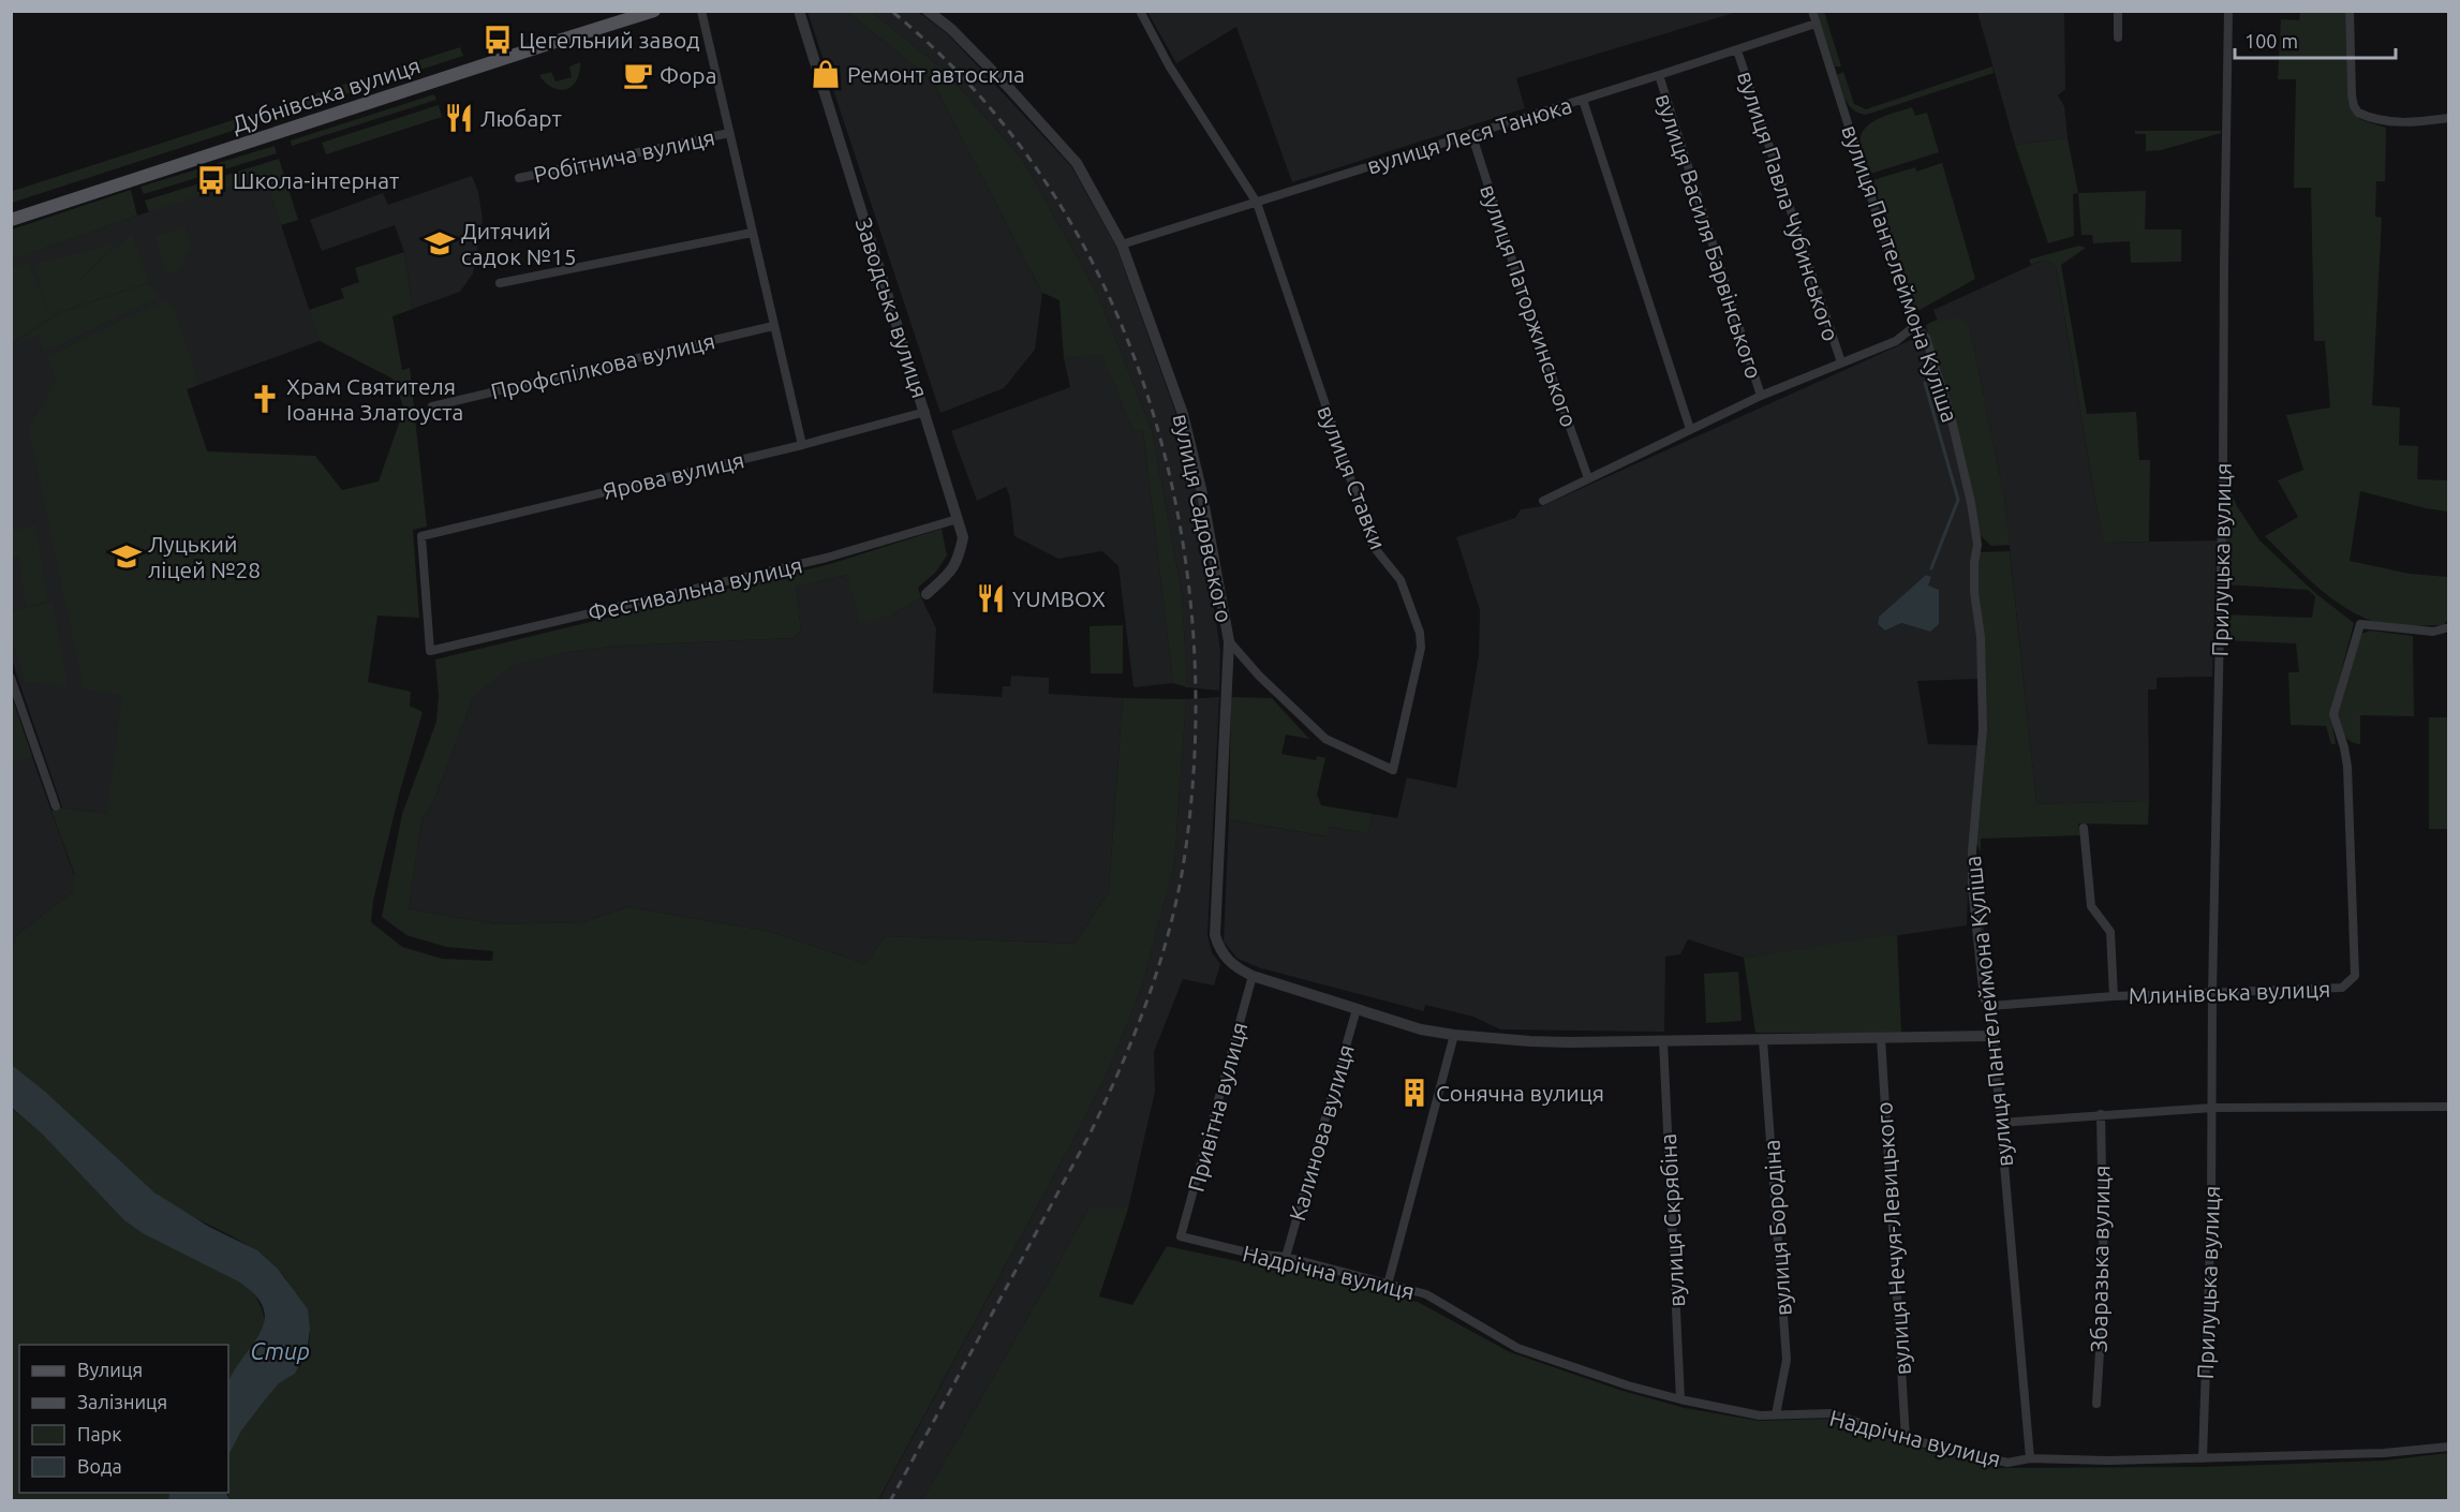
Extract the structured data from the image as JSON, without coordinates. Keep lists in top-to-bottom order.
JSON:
{
  "streets": {
    "main road": ["Дубнівська вулиця"],
    "street": [
      "вулиця Леся Танюка",
      "Робітнича вулиця",
      "вулиця Павла Чубинського",
      "вулиця Василя Барвінського",
      "вулиця Пантелеймона Куліша",
      "вулиця Паторжинського",
      "Заводська вулиця",
      "Профспілкова вулиця",
      "Ярова вулиця",
      "вулиця Ставки",
      "вулиця Садовського",
      "Прилуцька вулиця",
      "Фестивальна вулиця",
      "Млинівська вулиця",
      "Привітна вулиця",
      "Калинова вулиця",
      "вулиця Скрябіна",
      "вулиця Бородіна",
      "вулиця Нечуя-Левицького",
      "Збаразька вулиця",
      "Надрічна вулиця"
    ]
  },
  "crossings": [
    ["вулиця Леся Танюка", "вулиця Павла Чубинського"],
    ["вулиця Леся Танюка", "вулиця Василя Барвінського"],
    ["вулиця Леся Танюка", "вулиця Пантелеймона Куліша"],
    ["вулиця Леся Танюка", "вулиця Паторжинського"],
    ["вулиця Леся Танюка", "вулиця Ставки"],
    ["вулиця Леся Танюка", "вулиця Садовського"],
    ["вулиця Пантелеймона Куліша", "Млинівська вулиця"],
    ["вулиця Пантелеймона Куліша", "Надрічна вулиця"],
    ["Заводська вулиця", "Ярова вулиця"],
    ["Заводська вулиця", "Фестивальна вулиця"],
    ["Ярова вулиця", "Фестивальна вулиця"],
    ["вулиця Ставки", "вулиця Садовського"],
    ["вулиця Садовського", "Привітна вулиця"],
    ["Прилуцька вулиця", "Млинівська вулиця"],
    ["Прилуцька вулиця", "Надрічна вулиця"],
    ["Привітна вулиця", "Надрічна вулиця"],
    ["Калинова вулиця", "Надрічна вулиця"],
    ["вулиця Скрябіна", "Надрічна вулиця"],
    ["вулиця Бородіна", "Надрічна вулиця"],
    ["вулиця Нечуя-Левицького", "Надрічна вулиця"]
  ],
  "water": ["Стир"],
  "places": {
    "bus stop": ["Цегельний завод", "Школа-інтернат"],
    "shop": ["Ремонт автоскла"],
    "cafe": ["Фора"],
    "restaurant": ["Любарт", "YUMBOX"],
    "school or university": ["Дитячий садок №15", "Луцький ліцей №28"],
    "church": ["Храм Святителя Іоанна Златоуста"],
    "building": ["Сонячна вулиця"]
  },
  "legend": [
    "Вулиця",
    "Залізниця",
    "Парк",
    "Вода"
  ],
  "scale_bar": "100 m"
}
